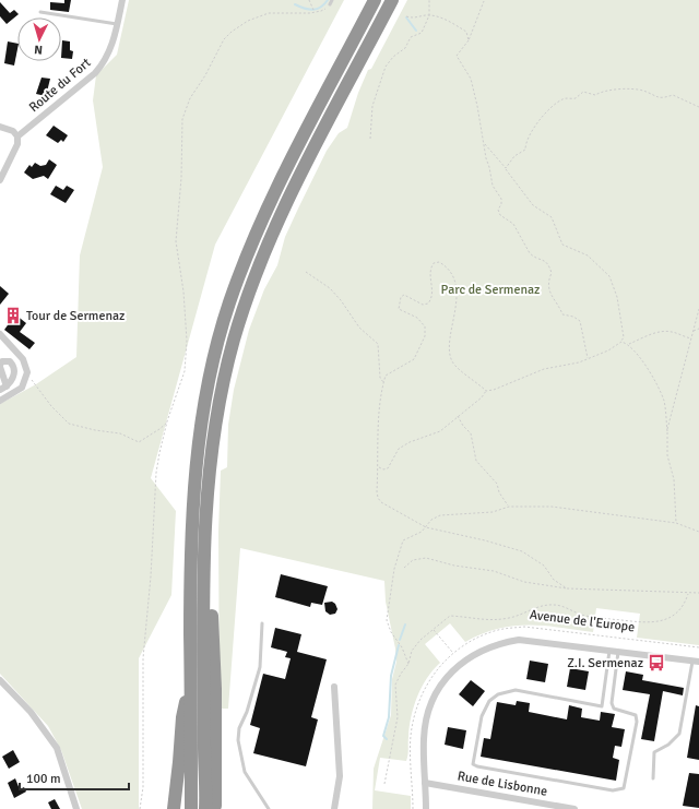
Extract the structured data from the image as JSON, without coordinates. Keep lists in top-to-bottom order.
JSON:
{
  "streets": {
    "street": ["Route du Fort", "Avenue de l'Europe", "Rue de Lisbonne"]
  },
  "crossings": [
    ["Avenue de l'Europe", "Rue de Lisbonne"]
  ],
  "parks": ["Parc de Sermenaz"],
  "places": {
    "building": ["Tour de Sermenaz"],
    "bus stop": ["Z.I. Sermenaz"]
  },
  "scale_bar": "100 m",
  "north": "bottom"
}
